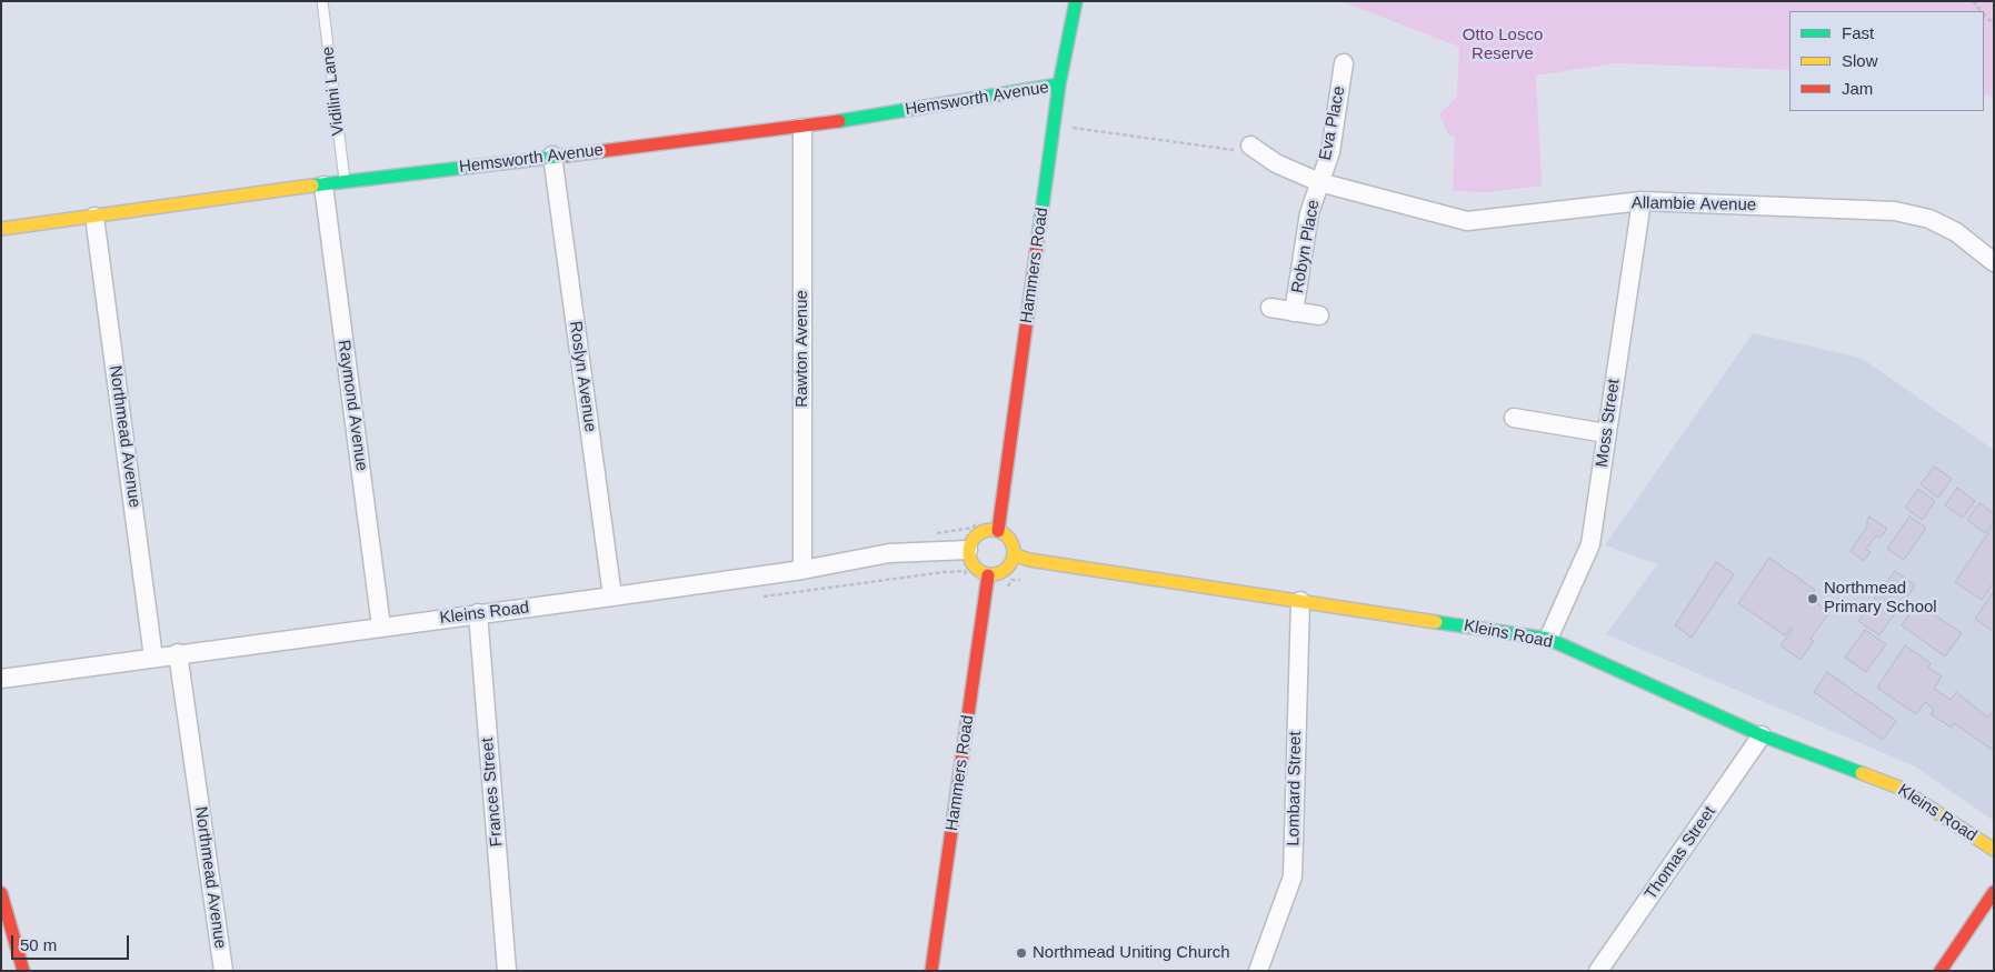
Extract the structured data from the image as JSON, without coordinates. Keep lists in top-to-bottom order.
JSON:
{
  "streets": {
    "main road": ["Hemsworth Avenue", "Hammers Road", "Kleins Road"],
    "street": [
      "Eva Place",
      "Allambie Avenue",
      "Robyn Place",
      "Rawton Avenue",
      "Roslyn Avenue",
      "Raymond Avenue",
      "Moss Street",
      "Northmead Avenue",
      "Lombard Street",
      "Frances Street",
      "Thomas Street"
    ],
    "lane": ["Vidilini Lane"]
  },
  "crossings": [
    ["Vidilini Lane", "Hemsworth Avenue"],
    ["Hemsworth Avenue", "Hammers Road"],
    ["Hemsworth Avenue", "Rawton Avenue"],
    ["Hemsworth Avenue", "Roslyn Avenue"],
    ["Hemsworth Avenue", "Raymond Avenue"],
    ["Hemsworth Avenue", "Northmead Avenue"],
    ["Eva Place", "Allambie Avenue"],
    ["Eva Place", "Robyn Place"],
    ["Allambie Avenue", "Robyn Place"],
    ["Allambie Avenue", "Moss Street"],
    ["Hammers Road", "Kleins Road"],
    ["Rawton Avenue", "Kleins Road"],
    ["Roslyn Avenue", "Kleins Road"],
    ["Raymond Avenue", "Kleins Road"],
    ["Moss Street", "Kleins Road"],
    ["Northmead Avenue", "Kleins Road"],
    ["Kleins Road", "Lombard Street"],
    ["Kleins Road", "Frances Street"],
    ["Kleins Road", "Thomas Street"]
  ],
  "parks": ["Otto Losco Reserve"],
  "places": ["Northmead Primary School", "Northmead Uniting Church"],
  "legend": ["Fast", "Slow", "Jam"],
  "scale_bar": "50 m"
}
